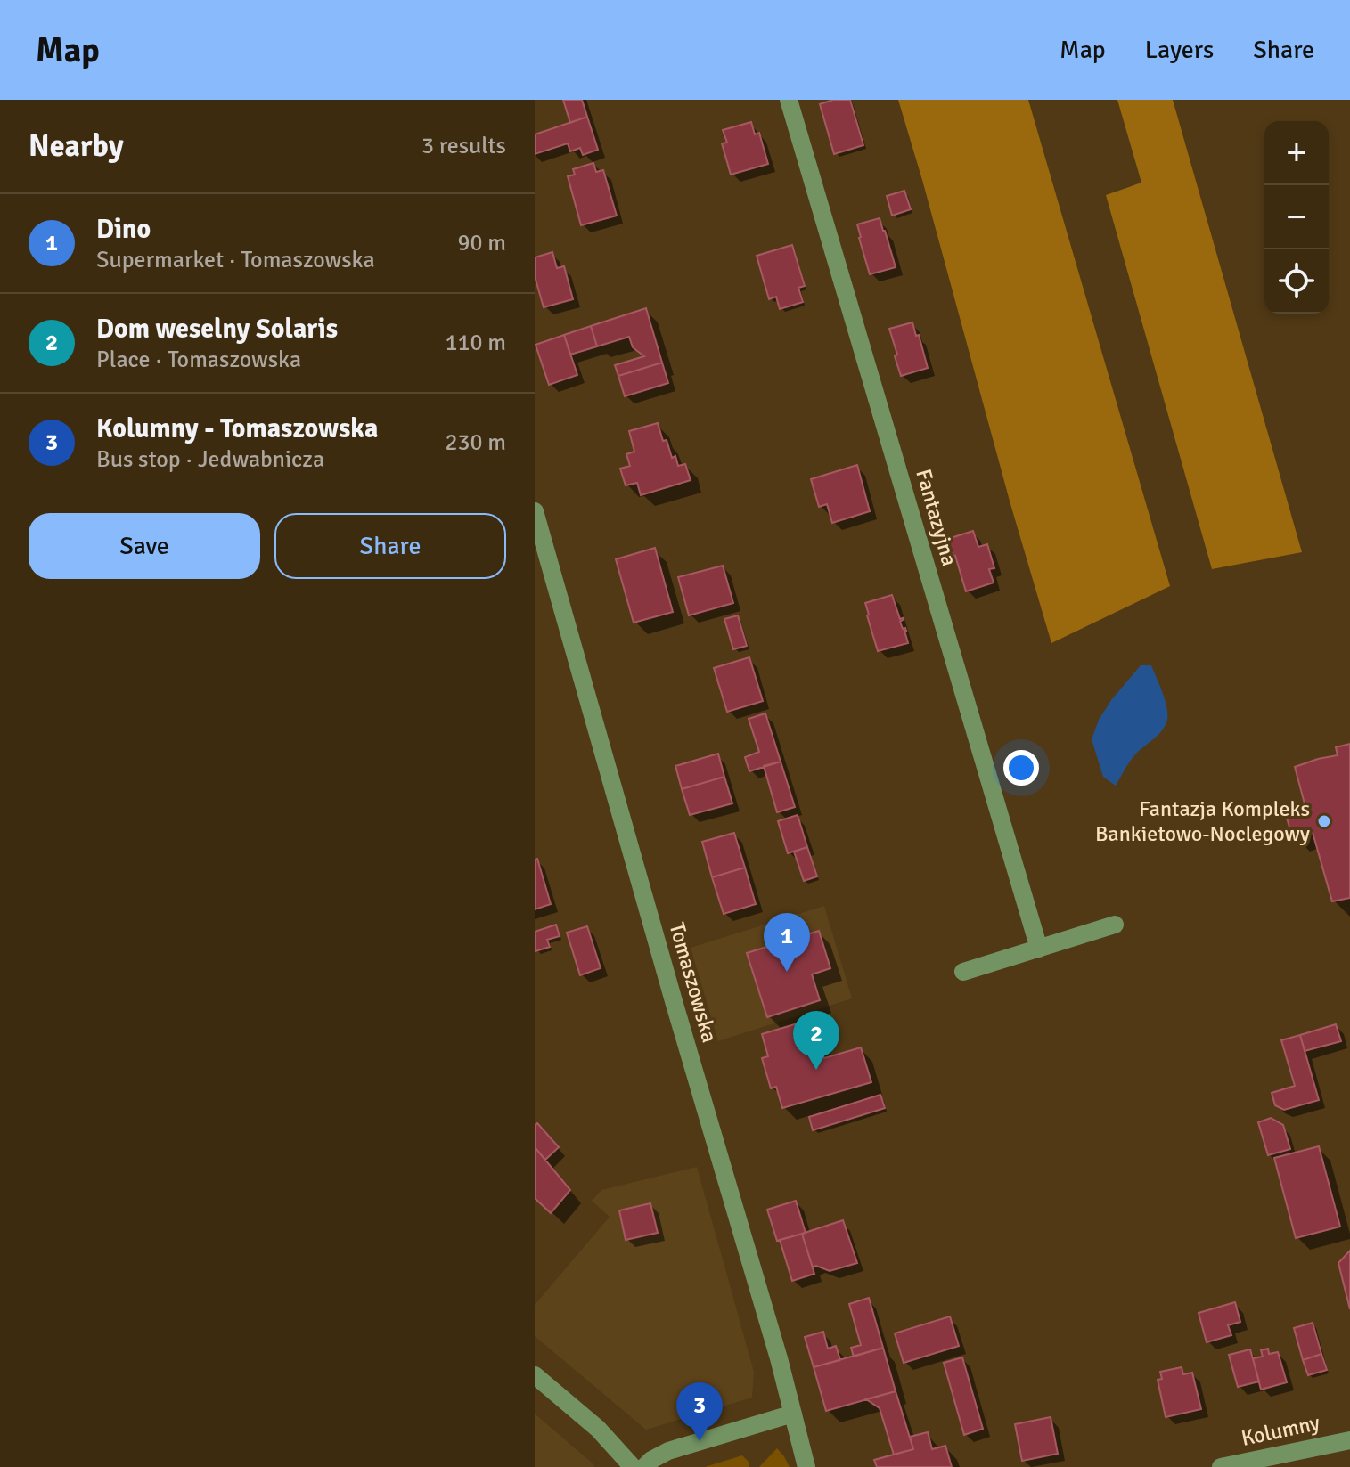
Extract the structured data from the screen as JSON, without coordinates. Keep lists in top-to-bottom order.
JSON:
{
  "streets": {
    "street": ["Fantazyjna", "Tomaszowska", "Kolumny"]
  },
  "places": ["Fantazja Kompleks Bankietowo-Noclegowy"],
  "page": {
    "header": "Map",
    "nav": ["Map", "Layers", "Share"],
    "heading": ["Nearby", "3 results"],
    "map_buttons": ["+", "−"],
    "list": [
      {
        "mark": "1",
        "name": "Dino",
        "note": "Supermarket · Tomaszowska",
        "value": "90 m"
      },
      {
        "mark": "2",
        "name": "Dom weselny Solaris",
        "note": "Place · Tomaszowska",
        "value": "110 m"
      },
      {
        "mark": "3",
        "name": "Kolumny - Tomaszowska",
        "note": "Bus stop · Jedwabnicza",
        "value": "230 m"
      }
    ],
    "buttons": ["Save", "Share"],
    "pins": ["1", "2", "3"]
  }
}
